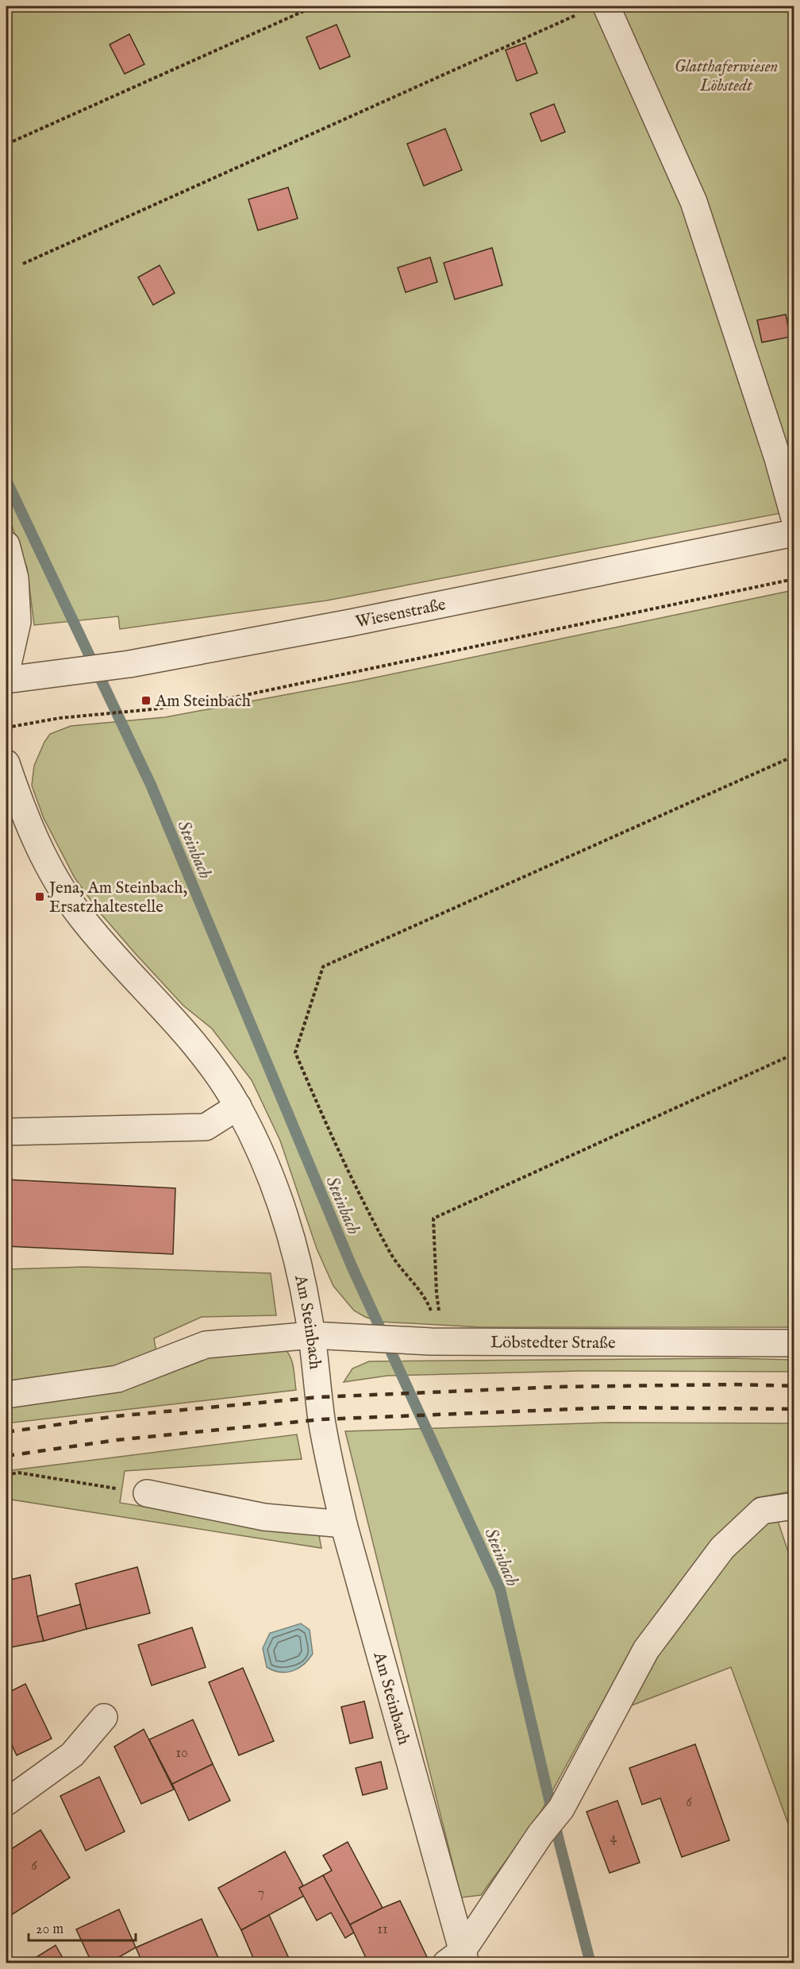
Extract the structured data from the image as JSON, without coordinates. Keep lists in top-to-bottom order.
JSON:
{
  "streets": {
    "street": ["Wiesenstraße", "Am Steinbach", "Löbstedter Straße"]
  },
  "crossings": [
    ["Am Steinbach", "Löbstedter Straße"]
  ],
  "water": ["Steinbach"],
  "parks": ["Glatthaferwiesen Löbstedt"],
  "places": {
    "transit": ["Am Steinbach", "Jena, Am Steinbach, Ersatzhaltestelle"]
  },
  "house_numbers": [
    "10",
    "6",
    "4",
    "6",
    "7",
    "11"
  ],
  "scale_bar": "20 m"
}
